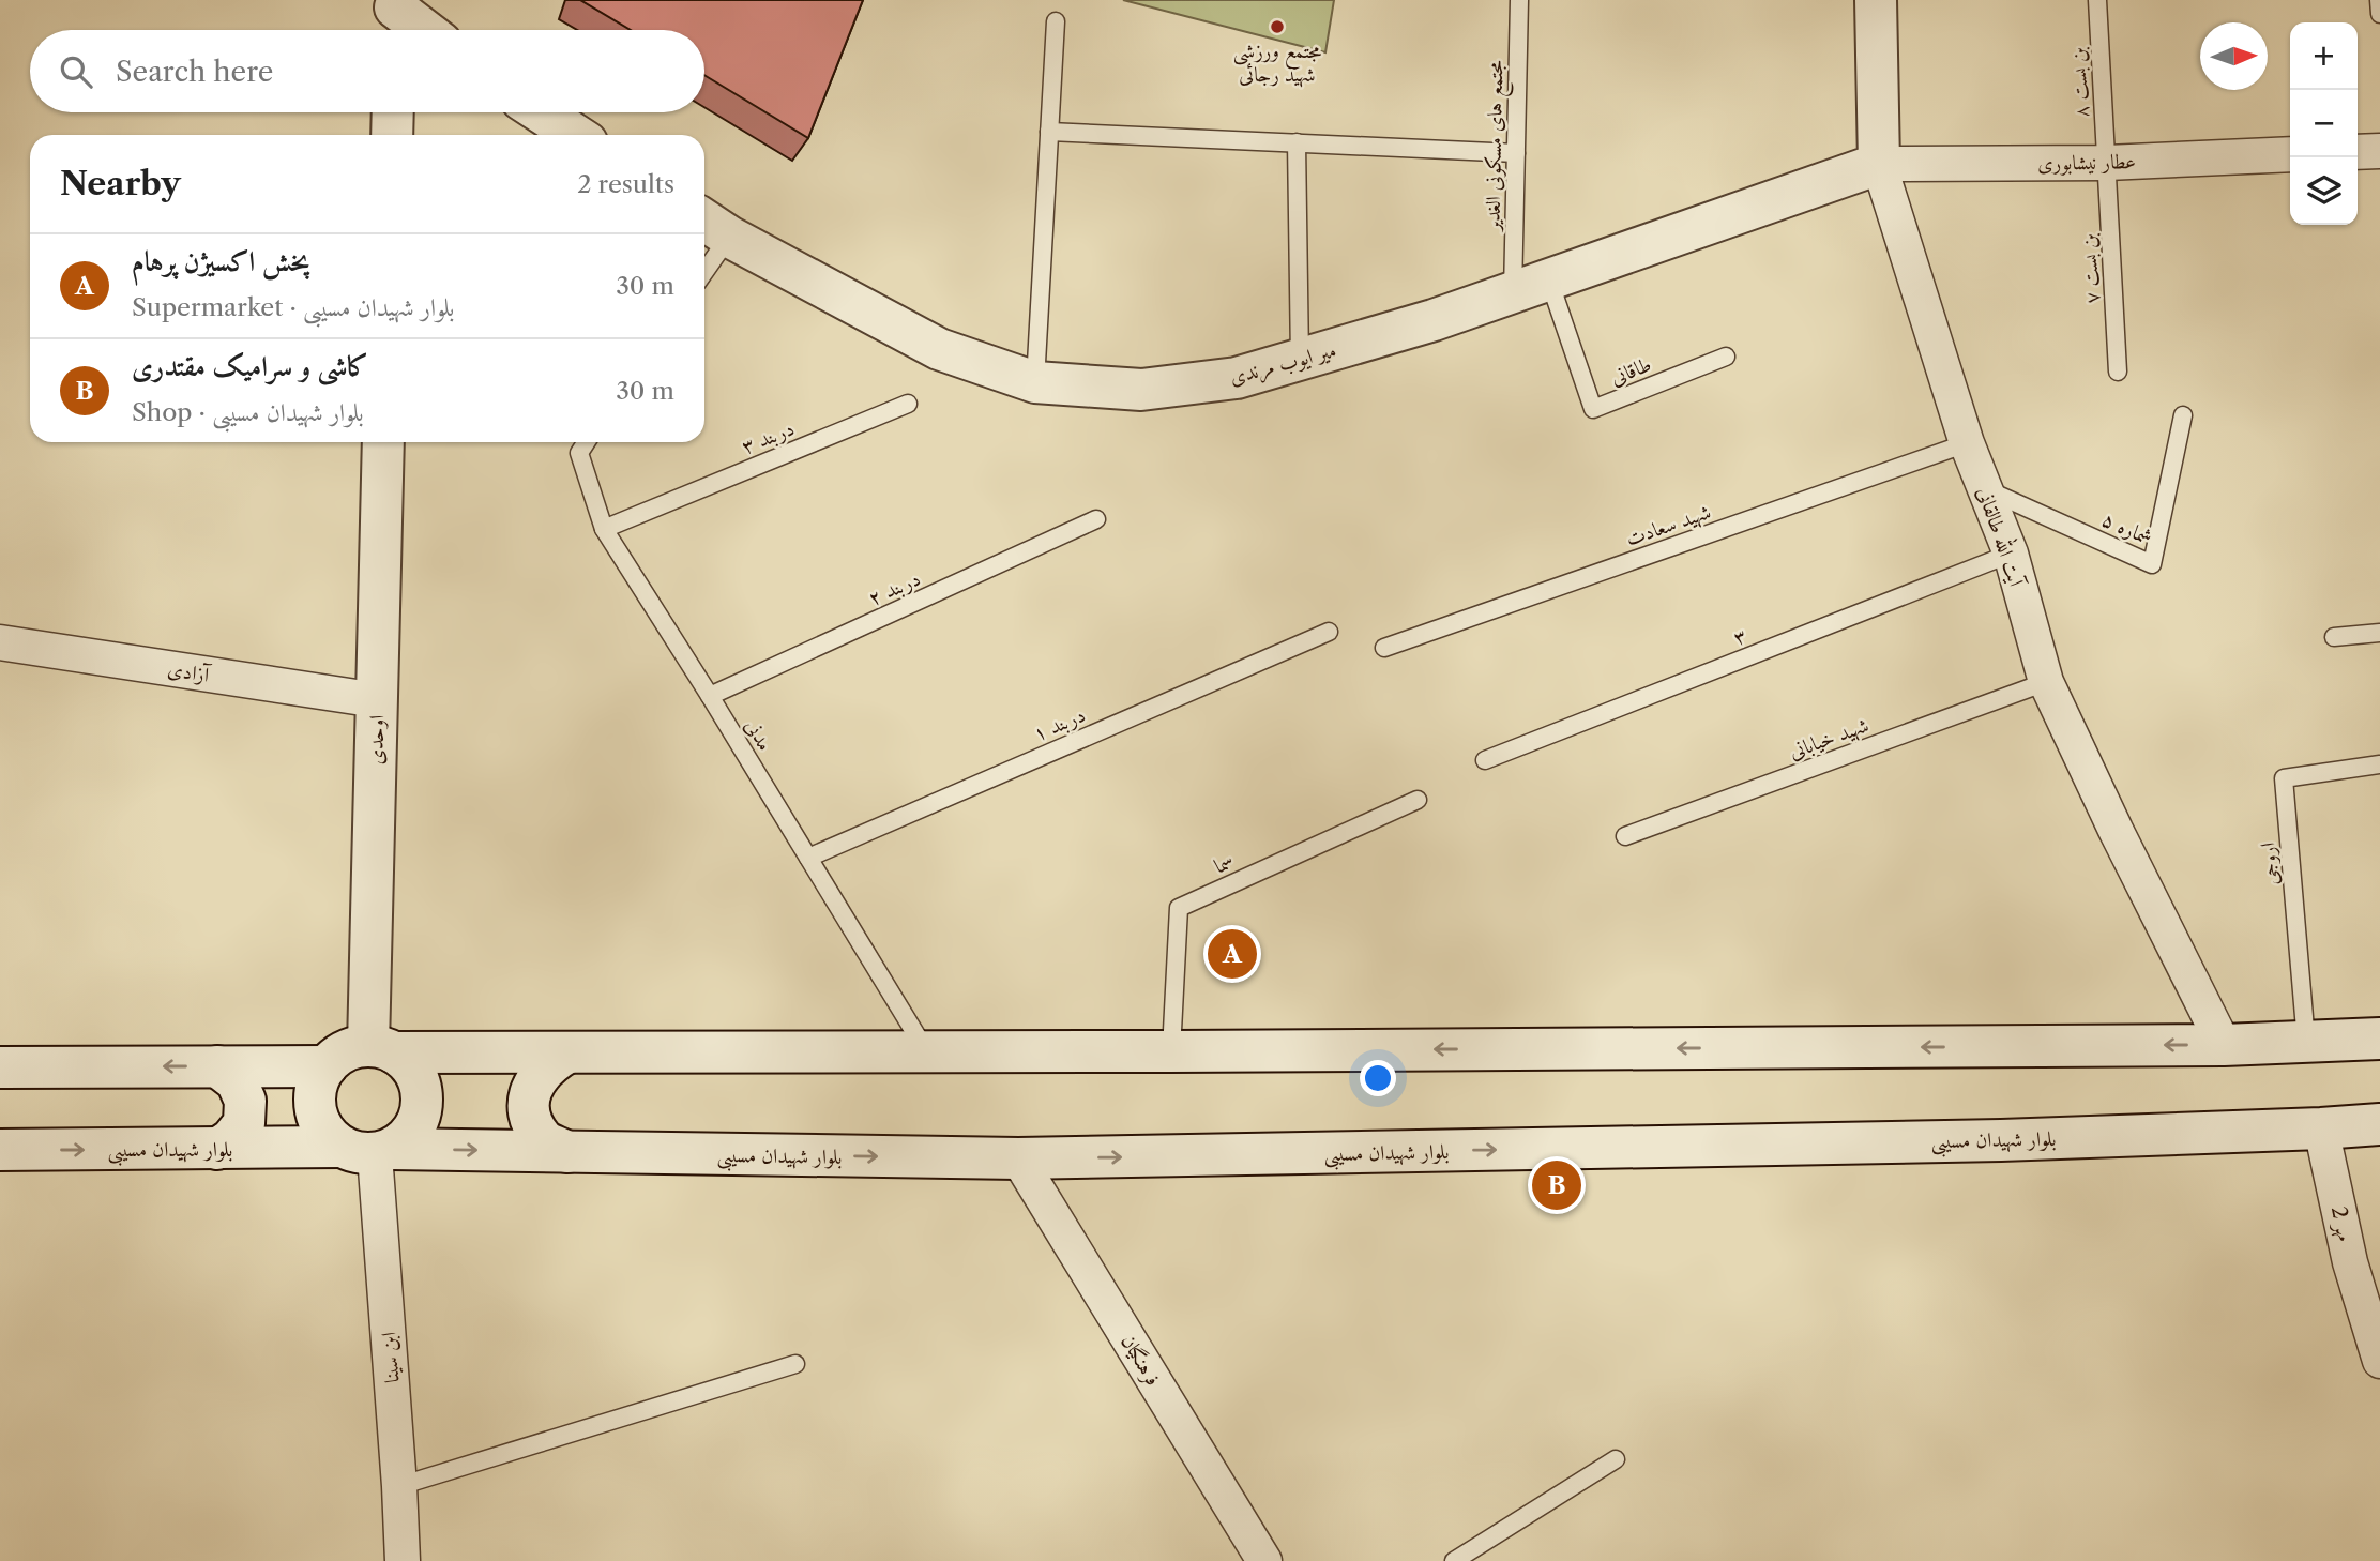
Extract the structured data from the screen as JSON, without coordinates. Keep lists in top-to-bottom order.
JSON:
{
  "streets": {
    "main road": [
      "میر ایوب مرندی",
      "آیت الله طالقانی",
      "اوحدی",
      "بلوار شهیدان مسیبی"
    ],
    "street": [
      "عطار نیشابوری",
      "آزادی",
      "مهر 2",
      "ابن سینا",
      "فرهنگیان"
    ],
    "lane": [
      "بن بست ۸",
      "مجتمع های مسکونی الغدیر",
      "بن بست ۷",
      "طاقانی",
      "دربند ۳",
      "شهید سعادت",
      "شماره ۵",
      "دربند ۲",
      "۳",
      "دربند ۱",
      "مدنی",
      "شهید خیابانی",
      "سما",
      "اروجی"
    ]
  },
  "crossings": [
    ["بن بست ۸", "عطار نیشابوری"],
    ["بن بست ۸", "بن بست ۷"],
    ["مجتمع های مسکونی الغدیر", "میر ایوب مرندی"],
    ["مجتمع های مسکونی الغدیر", "طاقانی"],
    ["عطار نیشابوری", "بن بست ۷"],
    ["عطار نیشابوری", "میر ایوب مرندی"],
    ["عطار نیشابوری", "آیت الله طالقانی"],
    ["میر ایوب مرندی", "طاقانی"],
    ["میر ایوب مرندی", "آیت الله طالقانی"],
    ["دربند ۳", "مدنی"],
    ["شهید سعادت", "آیت الله طالقانی"],
    ["شماره ۵", "آیت الله طالقانی"],
    ["آیت الله طالقانی", "۳"],
    ["آیت الله طالقانی", "شهید خیابانی"],
    ["دربند ۲", "مدنی"],
    ["آزادی", "اوحدی"],
    ["دربند ۱", "مدنی"],
    ["اوحدی", "بلوار شهیدان مسیبی"],
    ["اوحدی", "ابن سینا"],
    ["بلوار شهیدان مسیبی", "مهر 2"],
    ["بلوار شهیدان مسیبی", "ابن سینا"],
    ["بلوار شهیدان مسیبی", "فرهنگیان"]
  ],
  "places": ["مجتمع ورزشی شهید رجائی"],
  "north": "right",
  "page": {
    "map_buttons": ["+", "−"],
    "search": "Search here",
    "heading": ["Nearby", "2 results"],
    "list": [
      {
        "mark": "A",
        "name": "پخش اکسیژن پرهام",
        "note": "Supermarket · بلوار شهیدان مسیبی",
        "value": "30 m"
      },
      {
        "mark": "B",
        "name": "کاشی و سرامیک مقتدری",
        "note": "Shop · بلوار شهیدان مسیبی",
        "value": "30 m"
      }
    ],
    "pins": ["A", "B"]
  }
}
